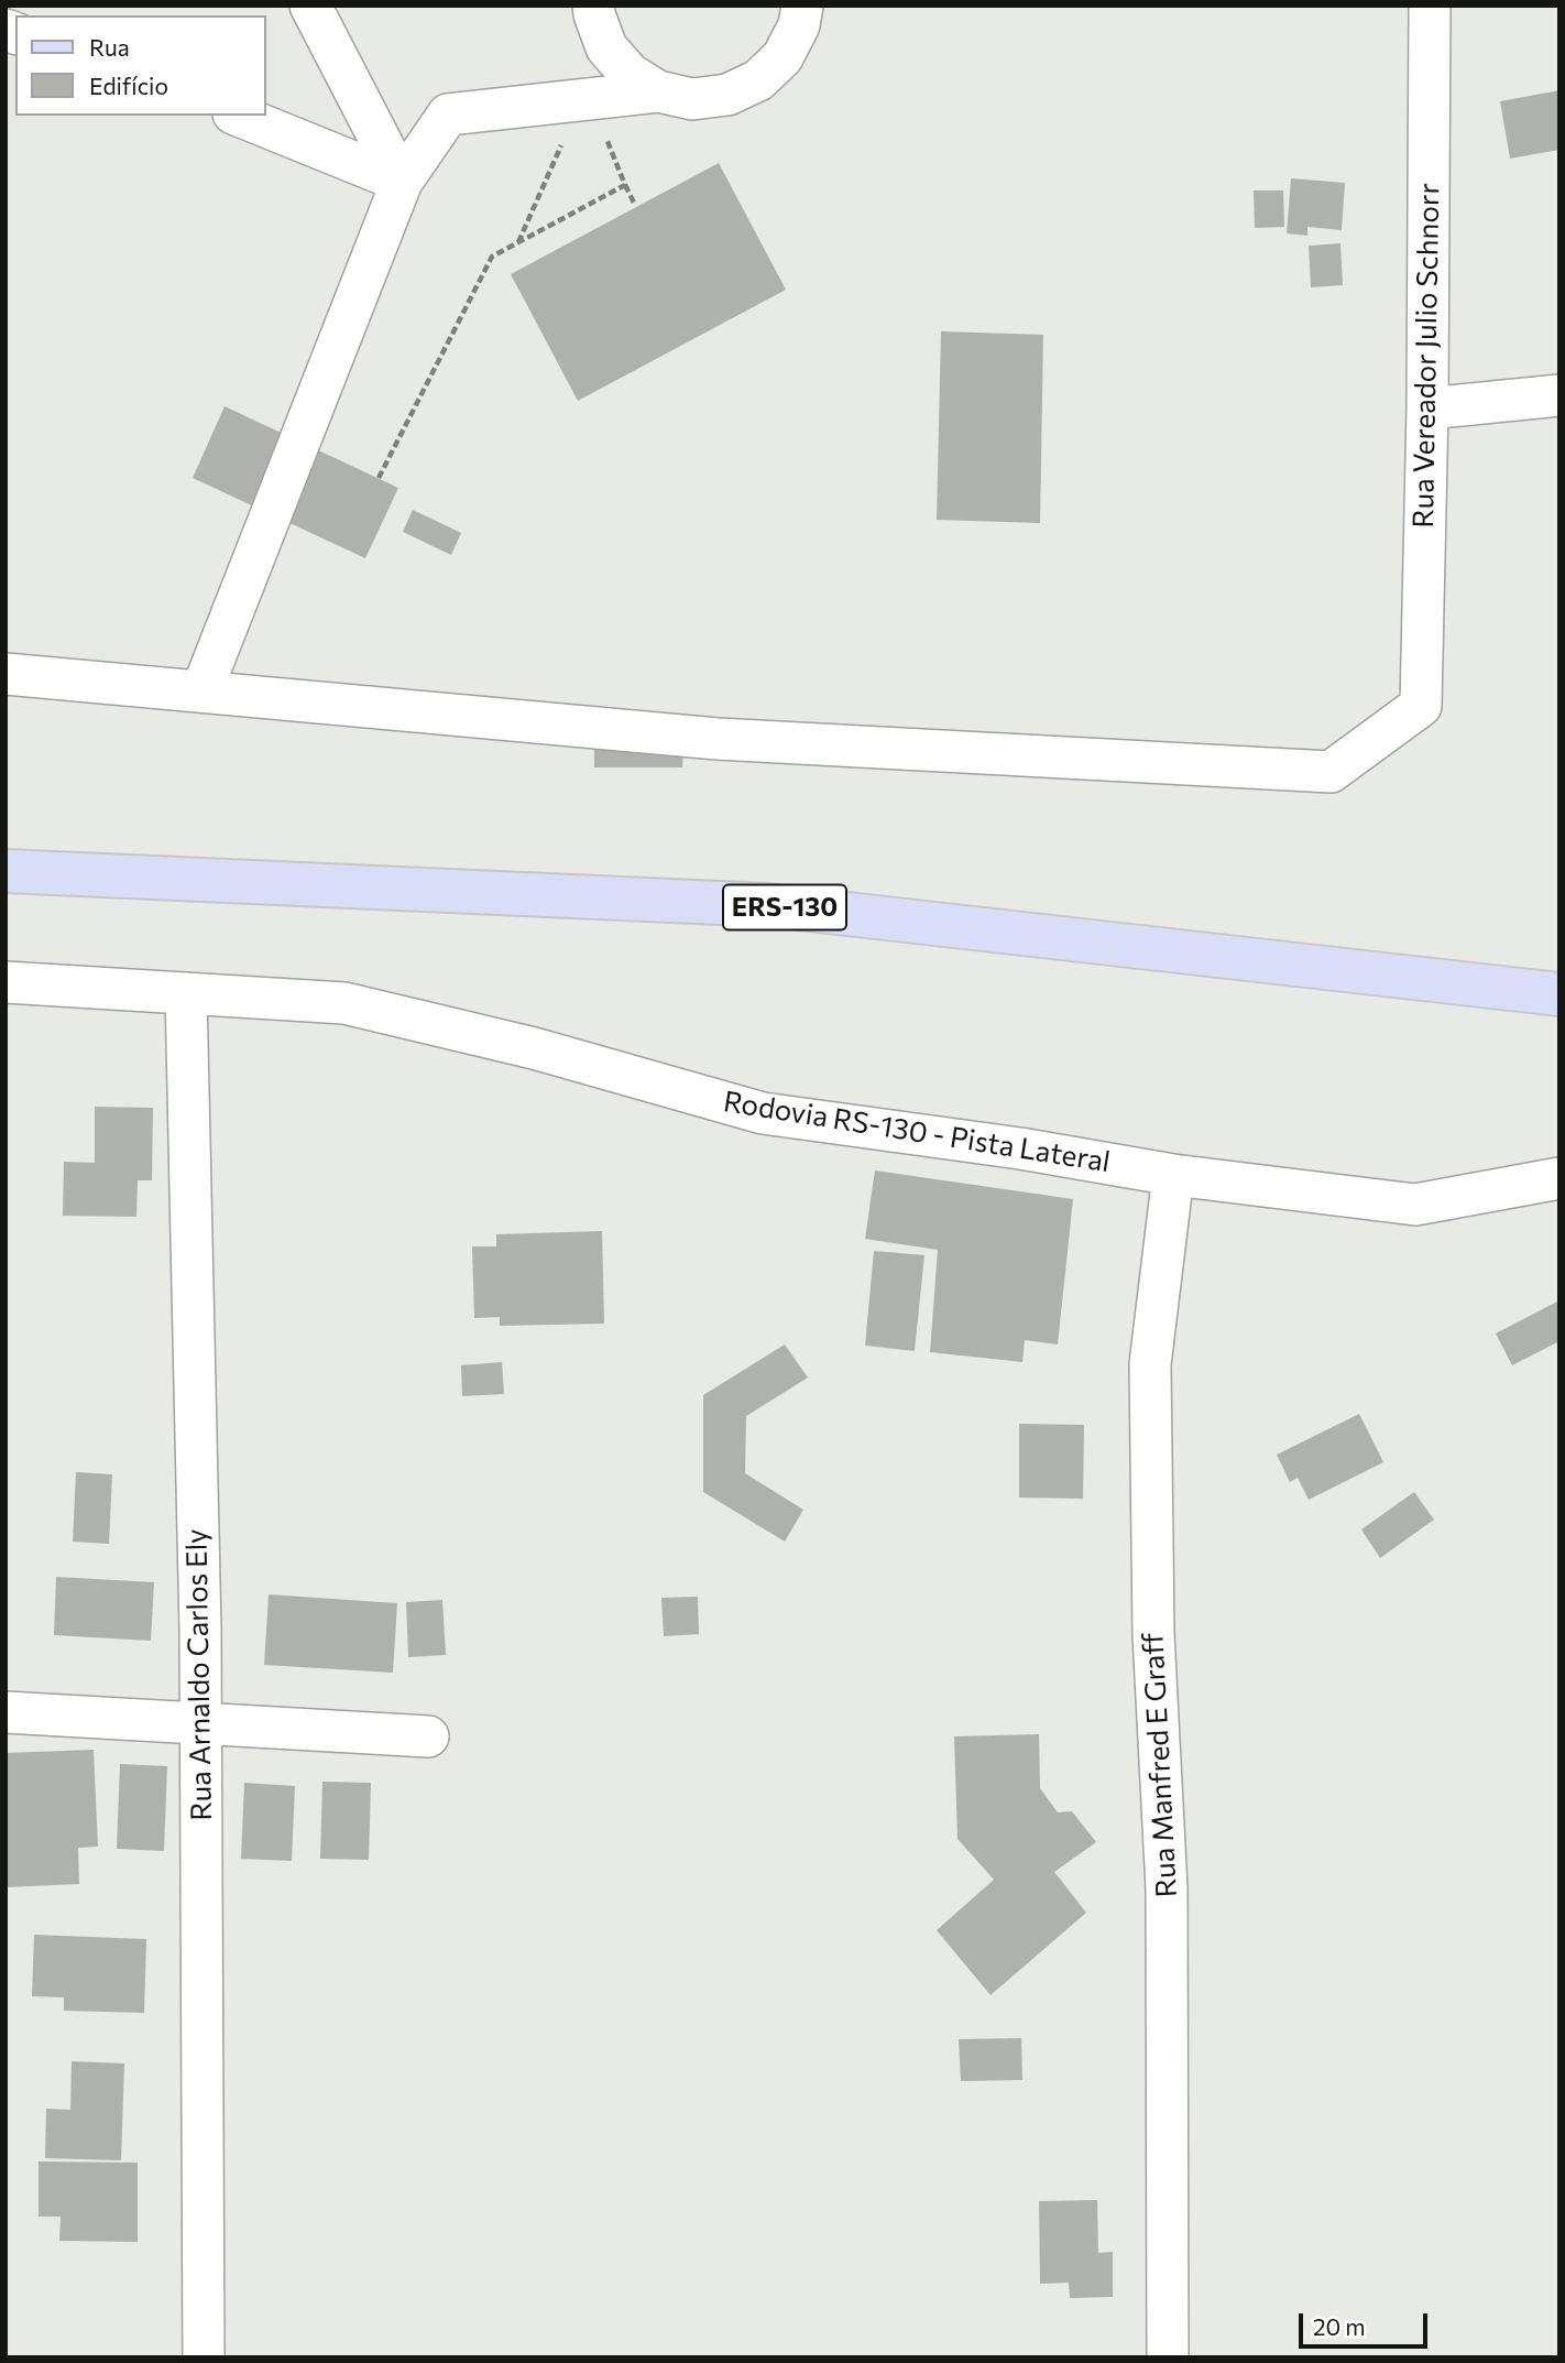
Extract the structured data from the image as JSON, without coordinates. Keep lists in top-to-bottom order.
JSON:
{
  "streets": {
    "main road": ["ERS-130"],
    "street": [
      "Rua Vereador Julio Schnorr",
      "Rodovia RS-130 - Pista Lateral",
      "Rua Arnaldo Carlos Ely",
      "Rua Manfred E Graff"
    ]
  },
  "crossings": [
    ["Rodovia RS-130 - Pista Lateral", "Rua Arnaldo Carlos Ely"],
    ["Rodovia RS-130 - Pista Lateral", "Rua Manfred E Graff"]
  ],
  "legend": ["Rua", "Edifício"],
  "scale_bar": "20 m"
}
